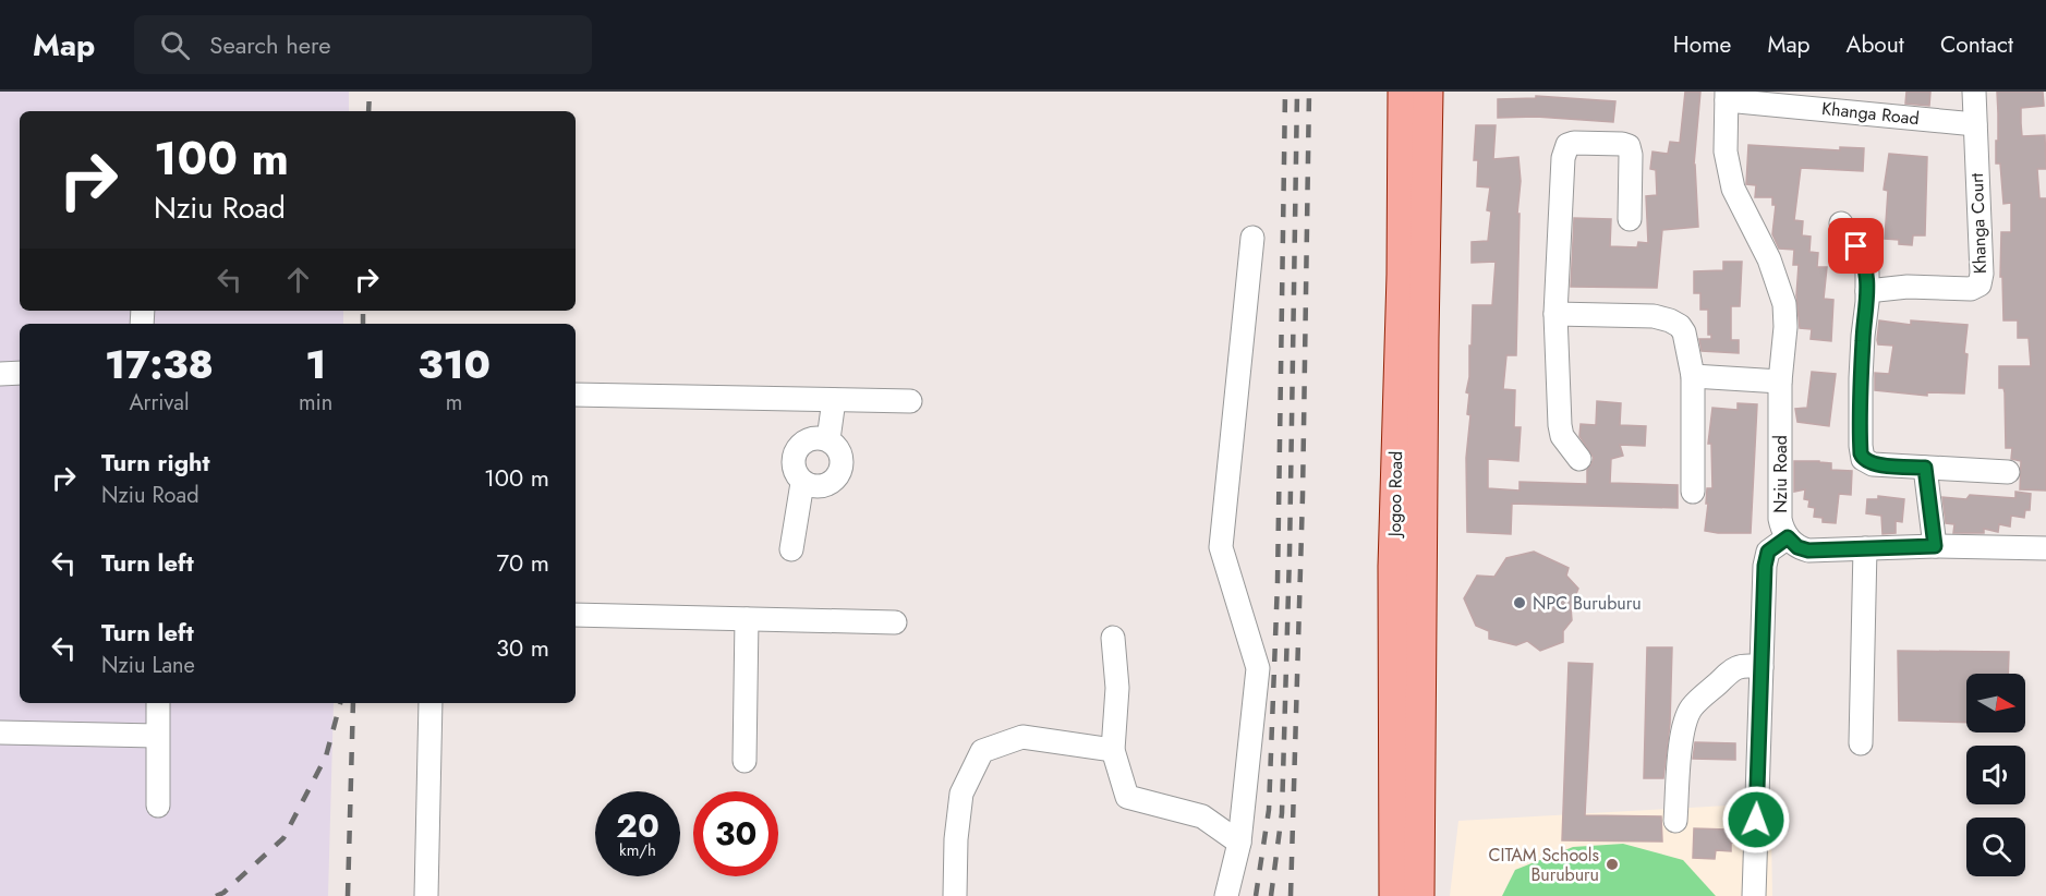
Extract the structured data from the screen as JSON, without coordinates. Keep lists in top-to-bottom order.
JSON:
{
  "streets": {
    "main road": ["Jogoo Road"],
    "street": ["Khanga Road", "Khanga Court", "Nziu Road"]
  },
  "crossings": [
    ["Khanga Road", "Khanga Court"],
    ["Khanga Road", "Nziu Road"]
  ],
  "places": ["NPC Buruburu", "CITAM Schools Buruburu"],
  "north": "right",
  "page": {
    "header": "Map",
    "search": "Search here",
    "nav": [
      "Home",
      "Map",
      "About",
      "Contact"
    ],
    "turn": ["100 m", "Nziu Road"],
    "eta": [
      "17:38",
      "Arrival",
      "1",
      "min",
      "310",
      "m"
    ],
    "list": [
      {
        "name": "Turn right",
        "note": "Nziu Road",
        "value": "100 m"
      },
      {
        "name": "Turn left",
        "value": "70 m"
      },
      {
        "name": "Turn left",
        "note": "Nziu Lane",
        "value": "30 m"
      }
    ],
    "speed": "20 km/h",
    "limit": "30"
  }
}
